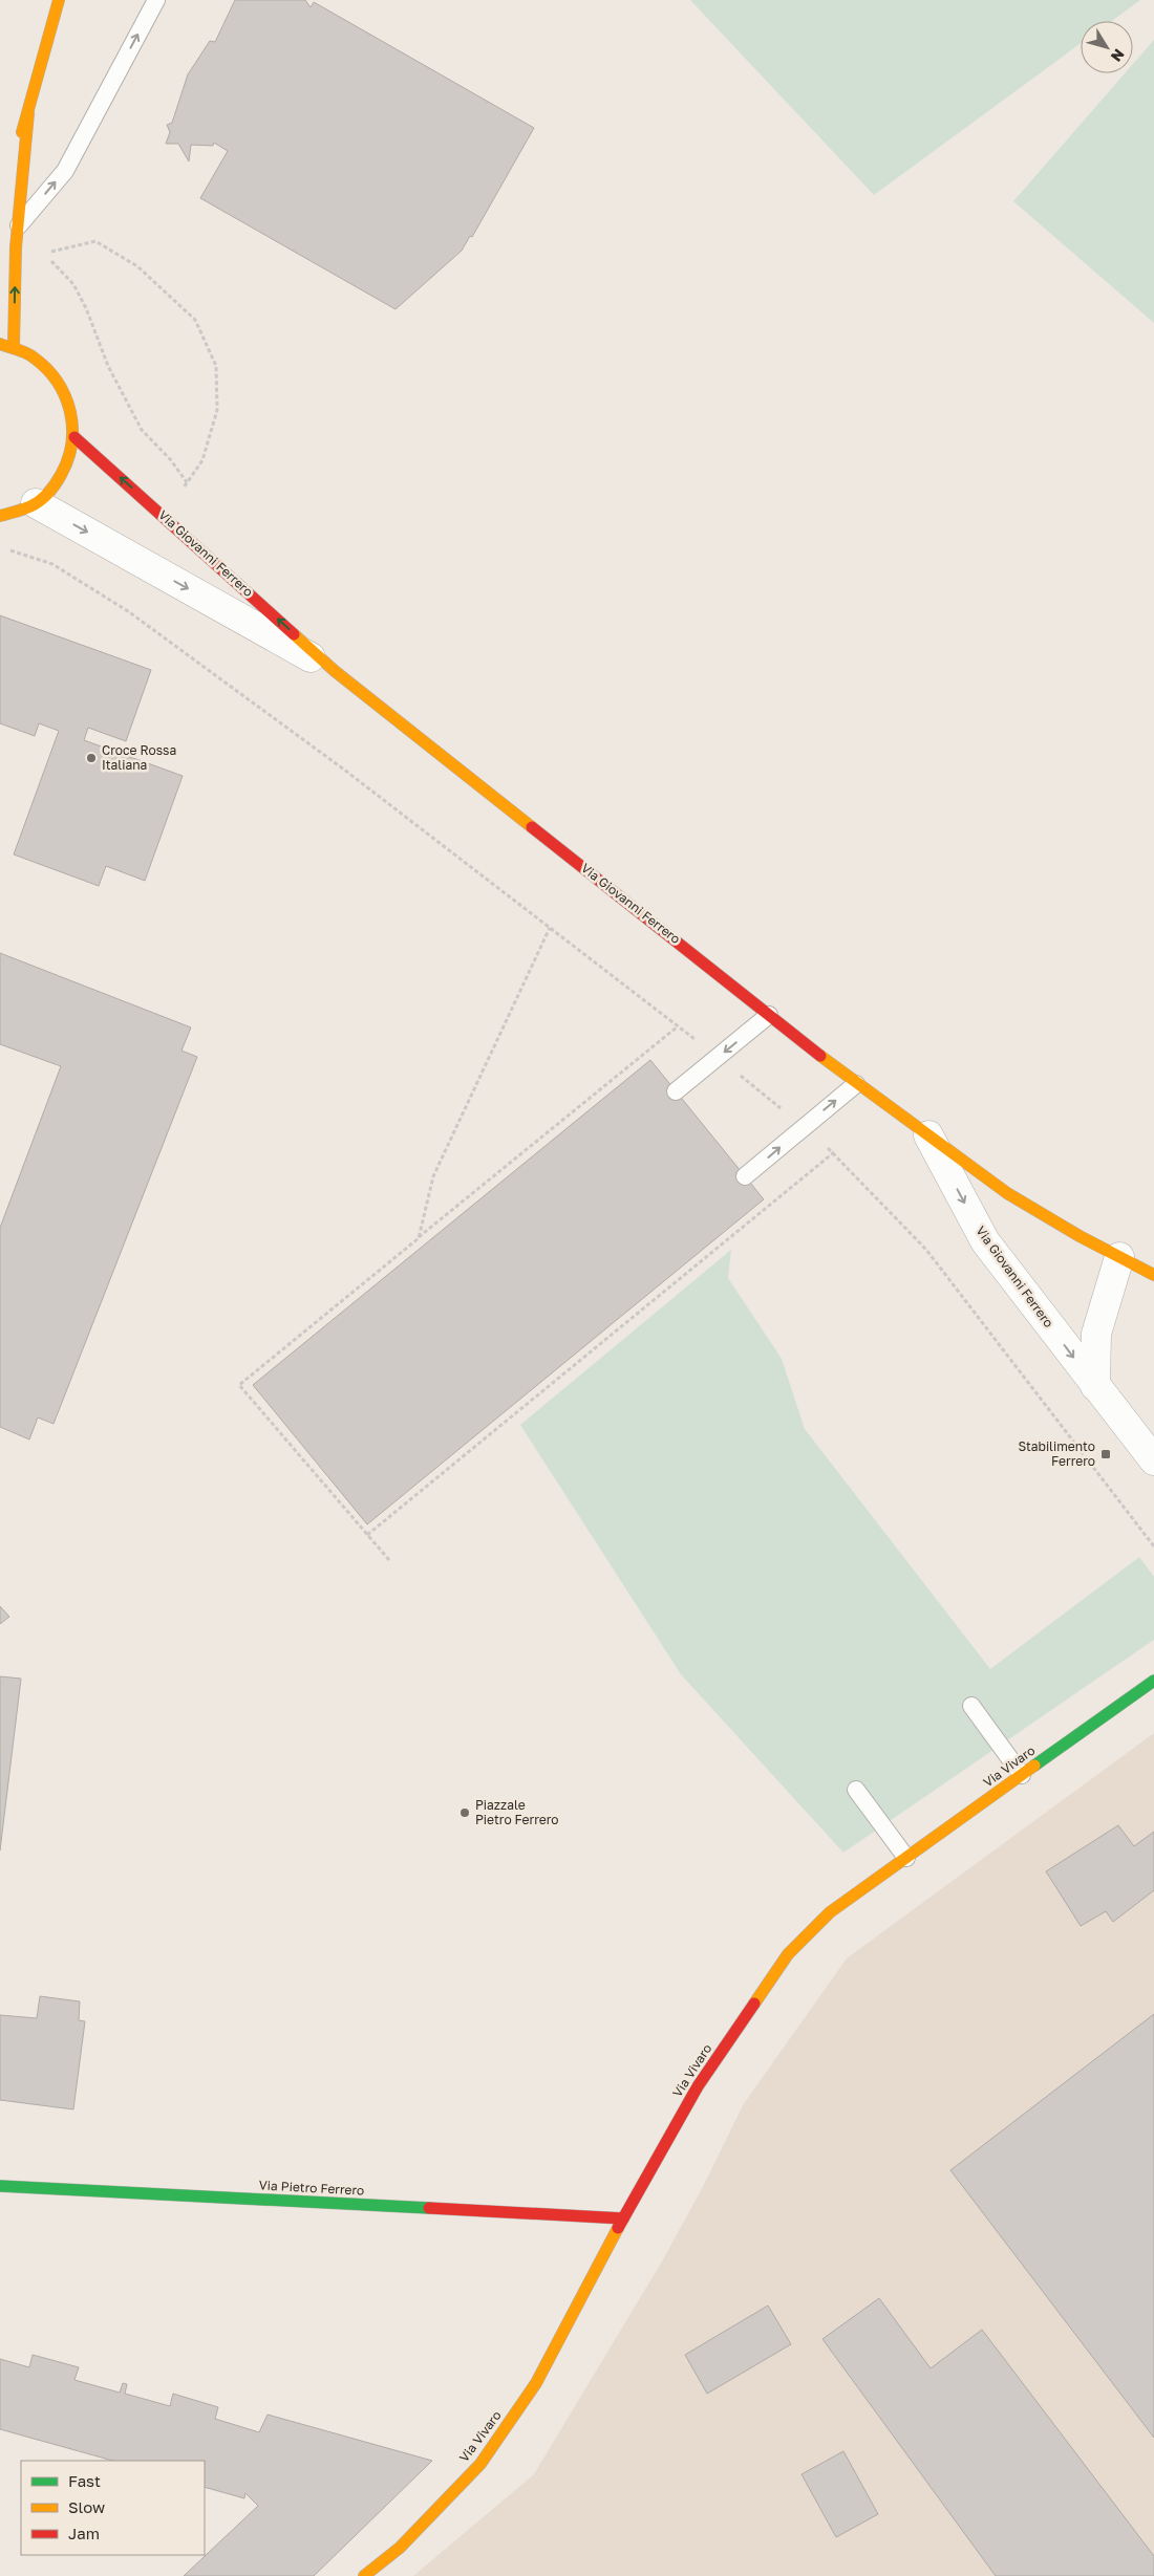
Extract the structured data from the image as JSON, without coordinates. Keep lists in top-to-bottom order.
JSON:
{
  "streets": {
    "street": ["Via Giovanni Ferrero", "Via Vivaro", "Via Pietro Ferrero"]
  },
  "crossings": [
    ["Via Vivaro", "Via Pietro Ferrero"]
  ],
  "places": {
    "other": ["Croce Rossa Italiana", "Piazzale Pietro Ferrero"],
    "transit": ["Stabilimento Ferrero"]
  },
  "legend": ["Fast", "Slow", "Jam"],
  "north": "bottom right"
}
